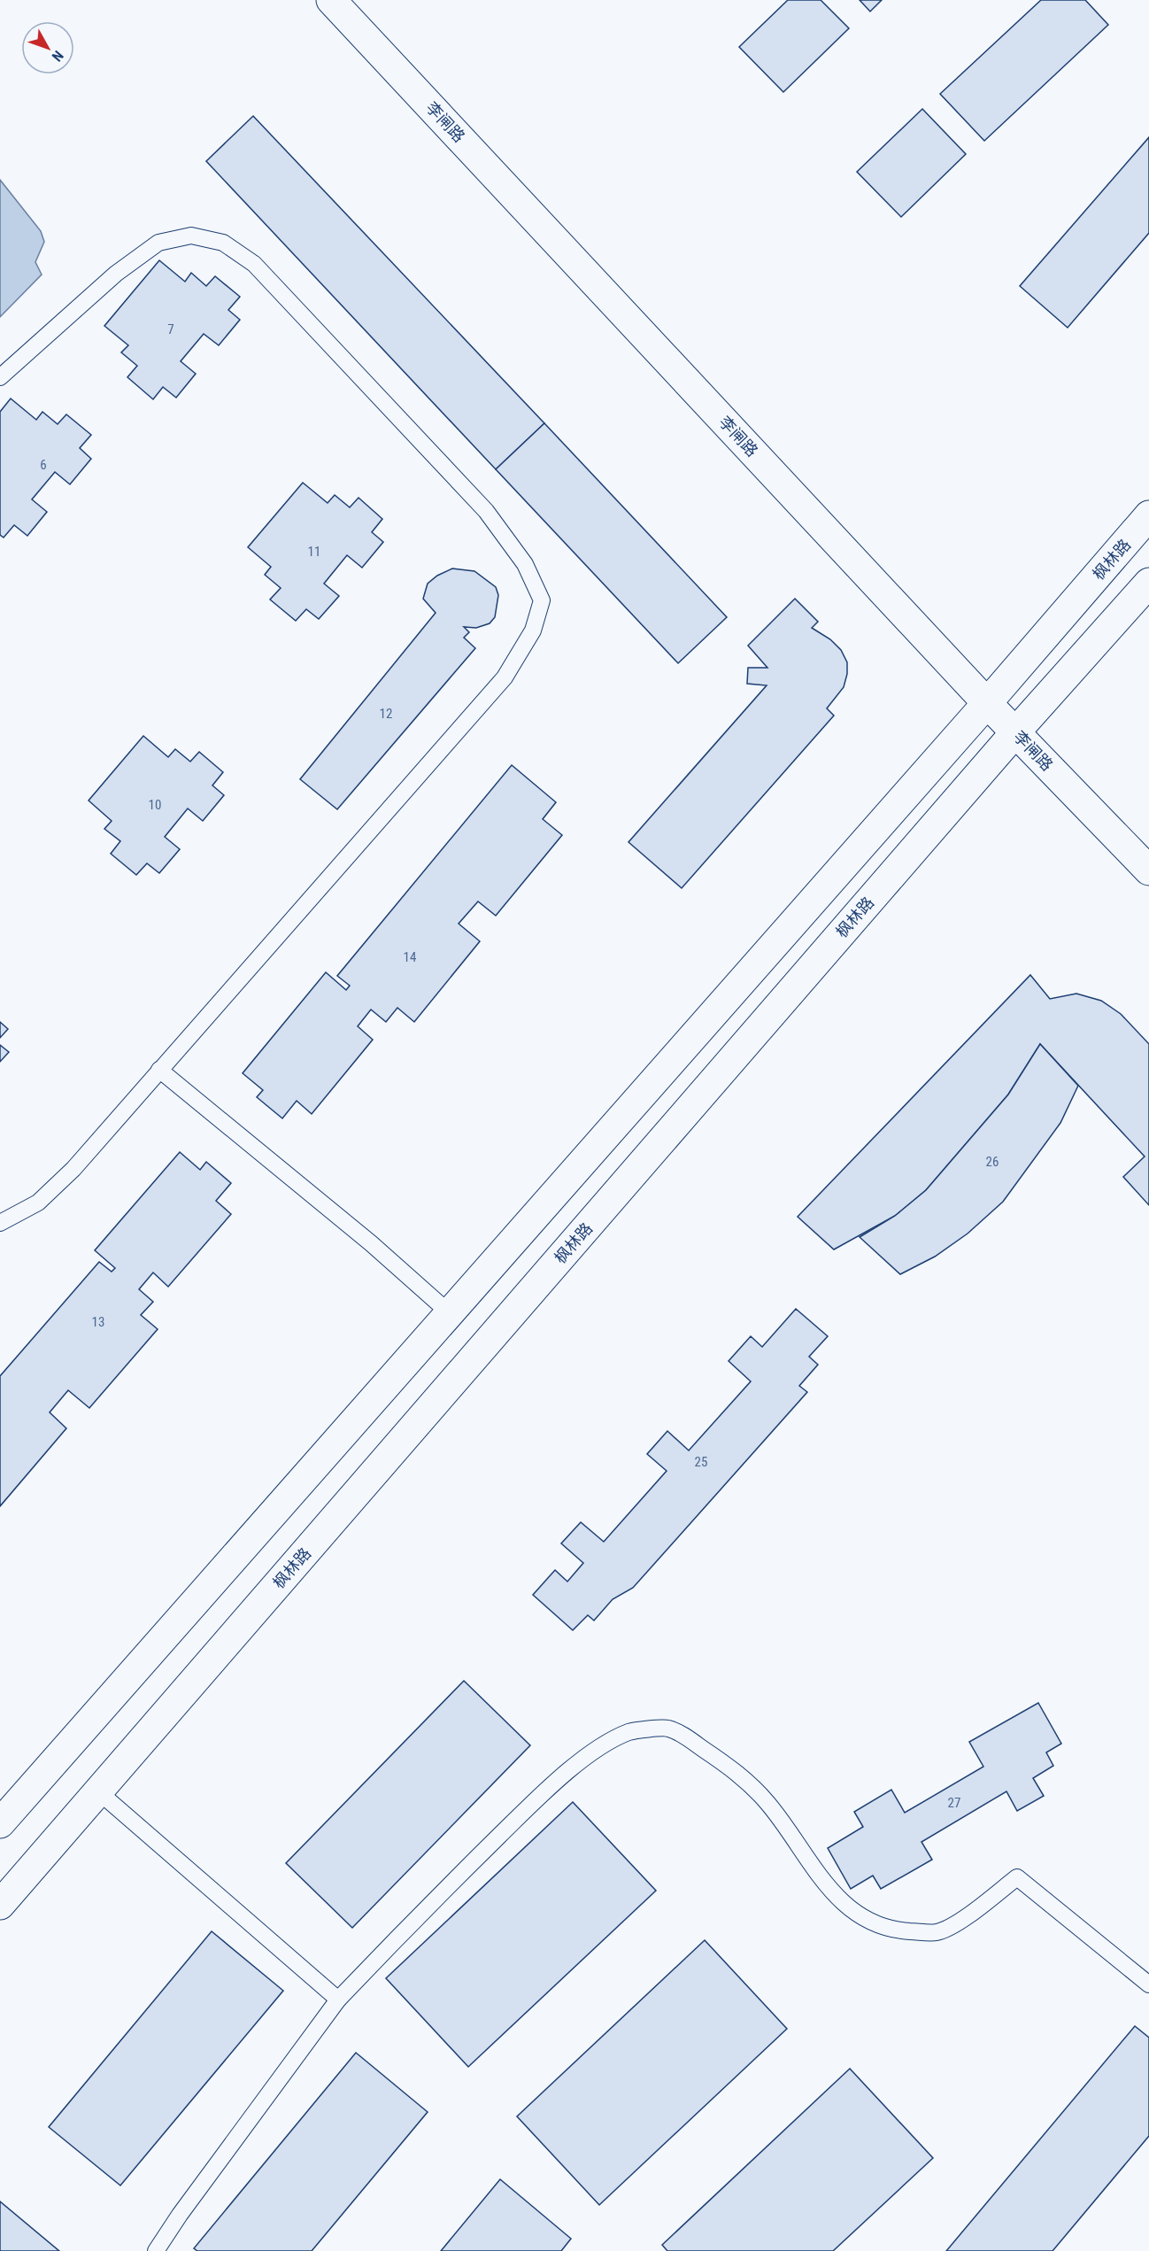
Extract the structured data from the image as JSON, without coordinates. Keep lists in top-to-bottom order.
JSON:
{
  "streets": {
    "main road": ["李闸路", "枫林路"]
  },
  "crossings": [
    ["李闸路", "枫林路"]
  ],
  "house_numbers": [
    "7",
    "6",
    "11",
    "12",
    "10",
    "14",
    "26",
    "13",
    "25",
    "27"
  ],
  "north": "bottom right"
}
